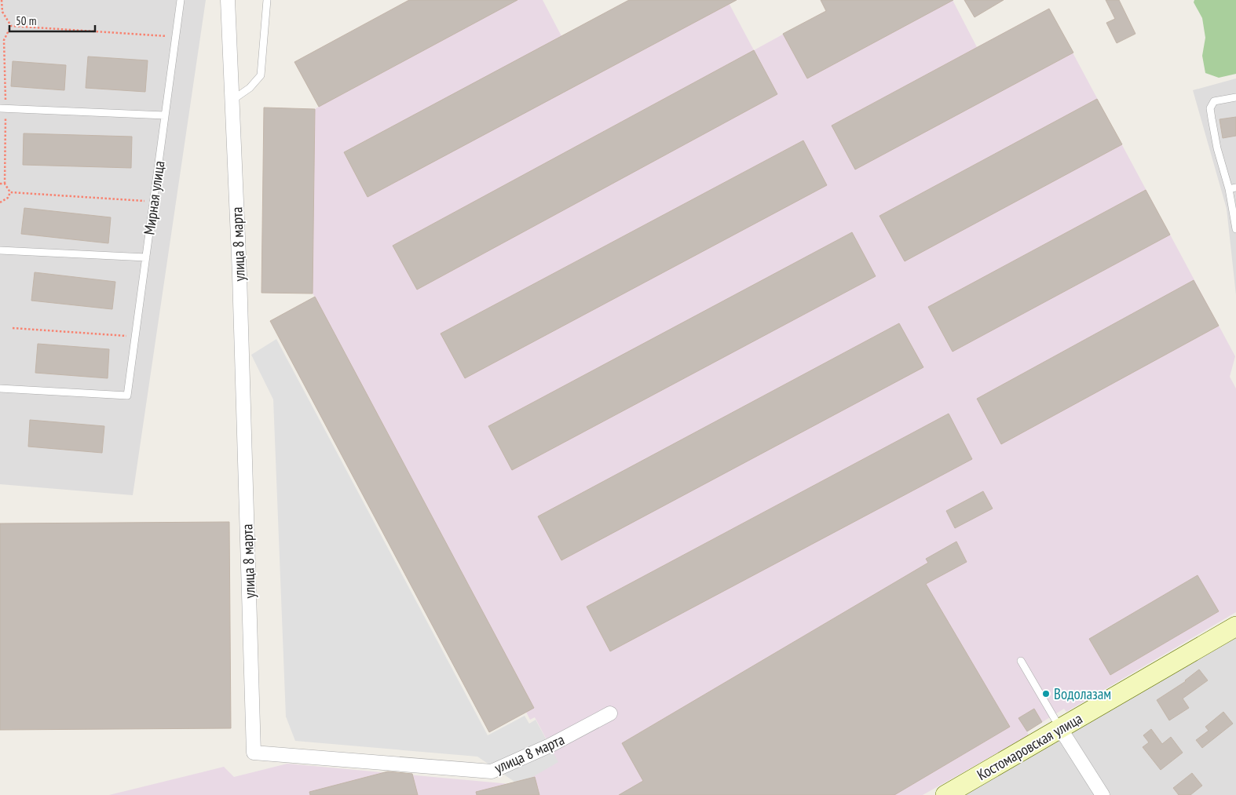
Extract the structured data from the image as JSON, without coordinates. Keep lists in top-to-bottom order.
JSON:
{
  "streets": {
    "street": ["улица 8 марта", "Костомаровская улица"],
    "lane": ["Мирная улица"]
  },
  "places": ["Водолазам"],
  "scale_bar": "50 m"
}
